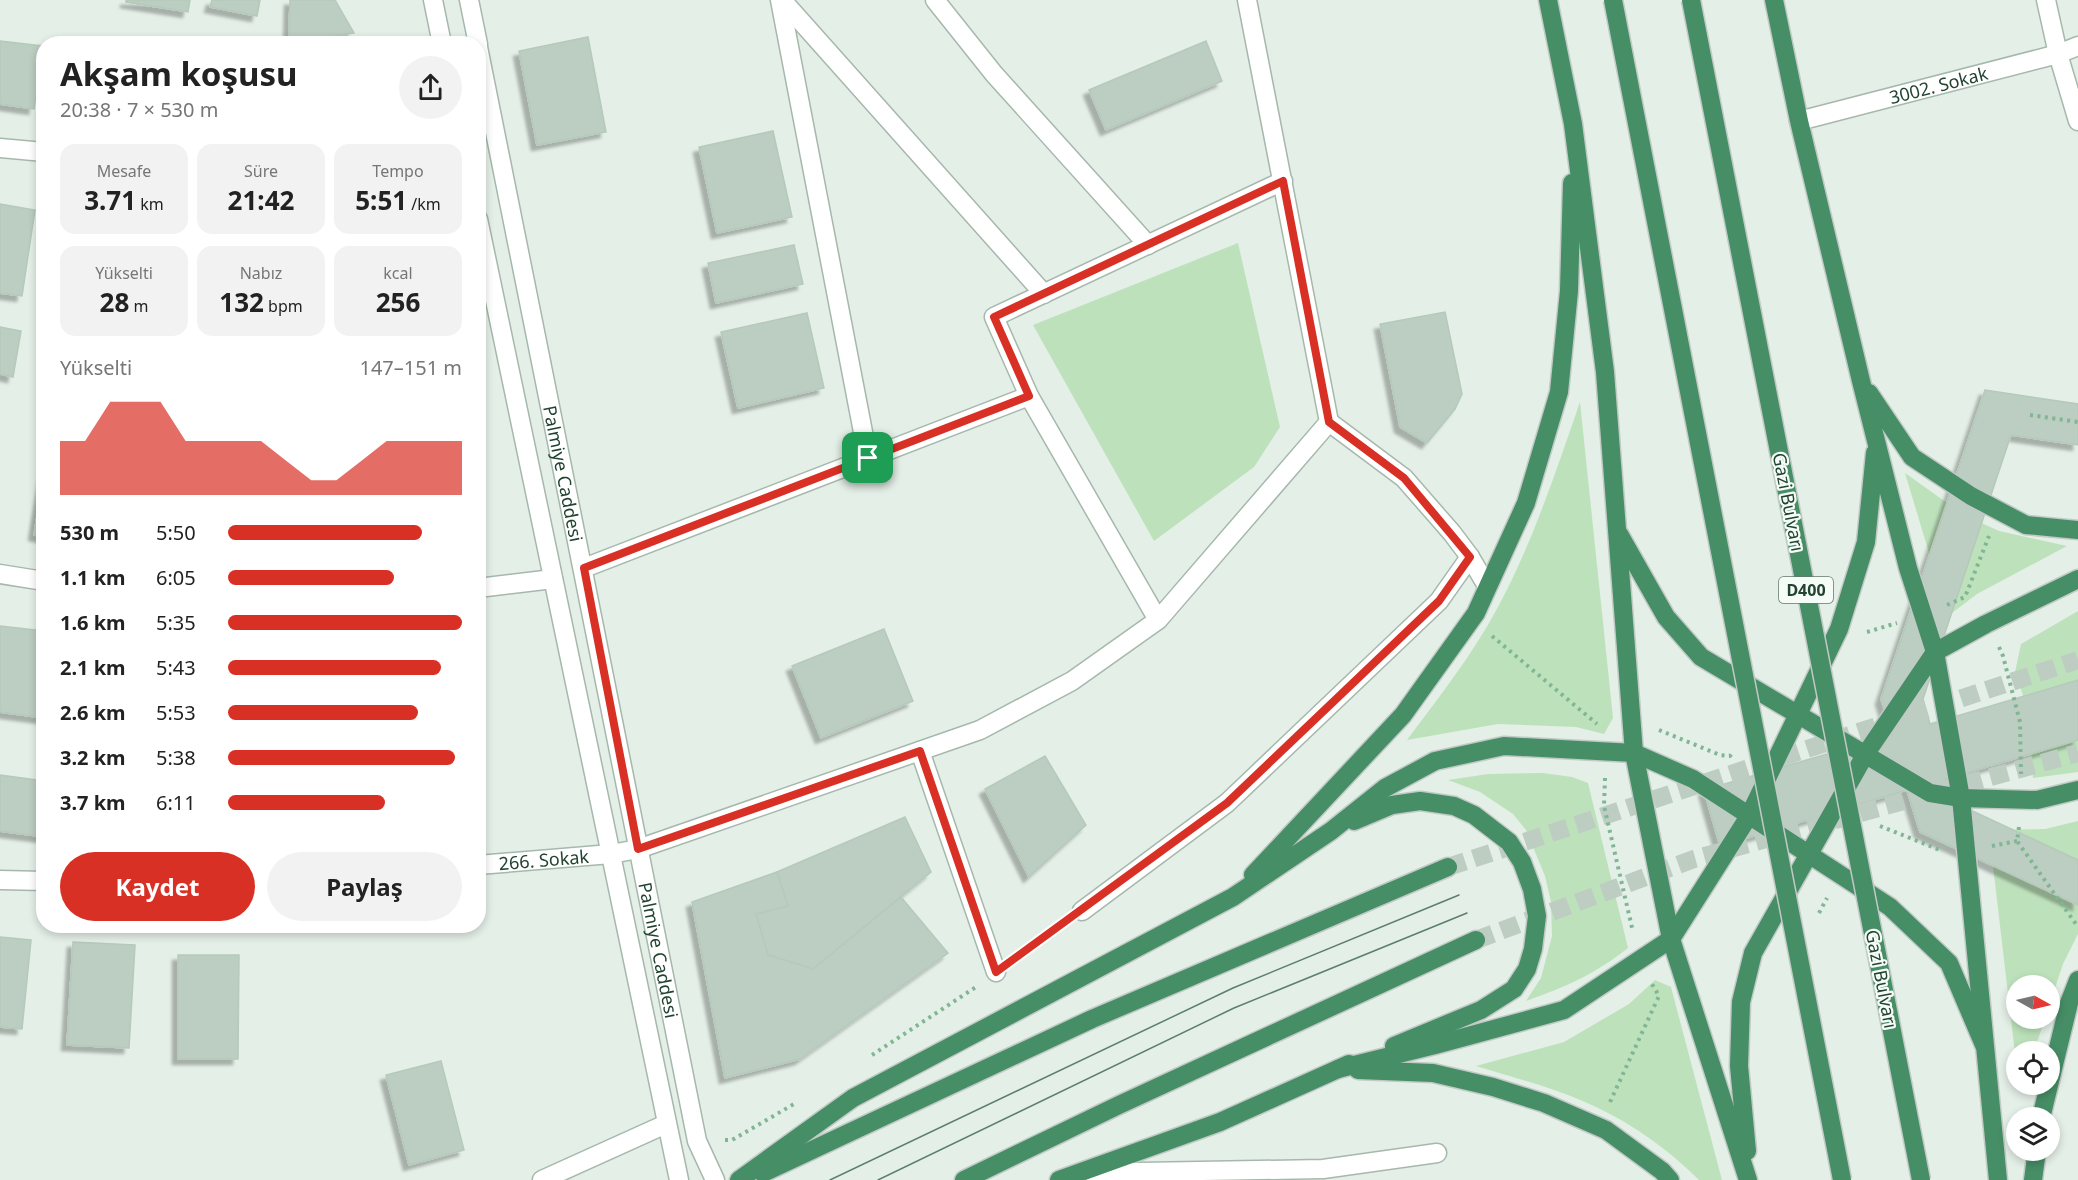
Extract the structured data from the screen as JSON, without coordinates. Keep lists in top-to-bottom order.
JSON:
{
  "streets": {
    "highway": ["Gazi Bulvarı", "D400"],
    "street": ["3002. Sokak", "Palmiye Caddesi", "266. Sokak"]
  },
  "crossings": [
    ["Palmiye Caddesi", "266. Sokak"]
  ],
  "north": "right",
  "page": {
    "heading": ["Akşam koşusu", "20:38 · 7 × 530 m"],
    "stats": [
      ["Mesafe", "3.71 km"],
      ["Süre", "21:42"],
      ["Tempo", "5:51 /km"],
      ["Yükselti", "28 m"],
      ["Nabız", "132 bpm"],
      ["kcal", "256"]
    ],
    "chart": ["Yükselti", "147–151 m"],
    "list": [
      {
        "name": "530 m",
        "note": "5:50"
      },
      {
        "name": "1.1 km",
        "note": "6:05"
      },
      {
        "name": "1.6 km",
        "note": "5:35"
      },
      {
        "name": "2.1 km",
        "note": "5:43"
      },
      {
        "name": "2.6 km",
        "note": "5:53"
      },
      {
        "name": "3.2 km",
        "note": "5:38"
      },
      {
        "name": "3.7 km",
        "note": "6:11"
      }
    ],
    "buttons": ["Kaydet", "Paylaş"]
  }
}
